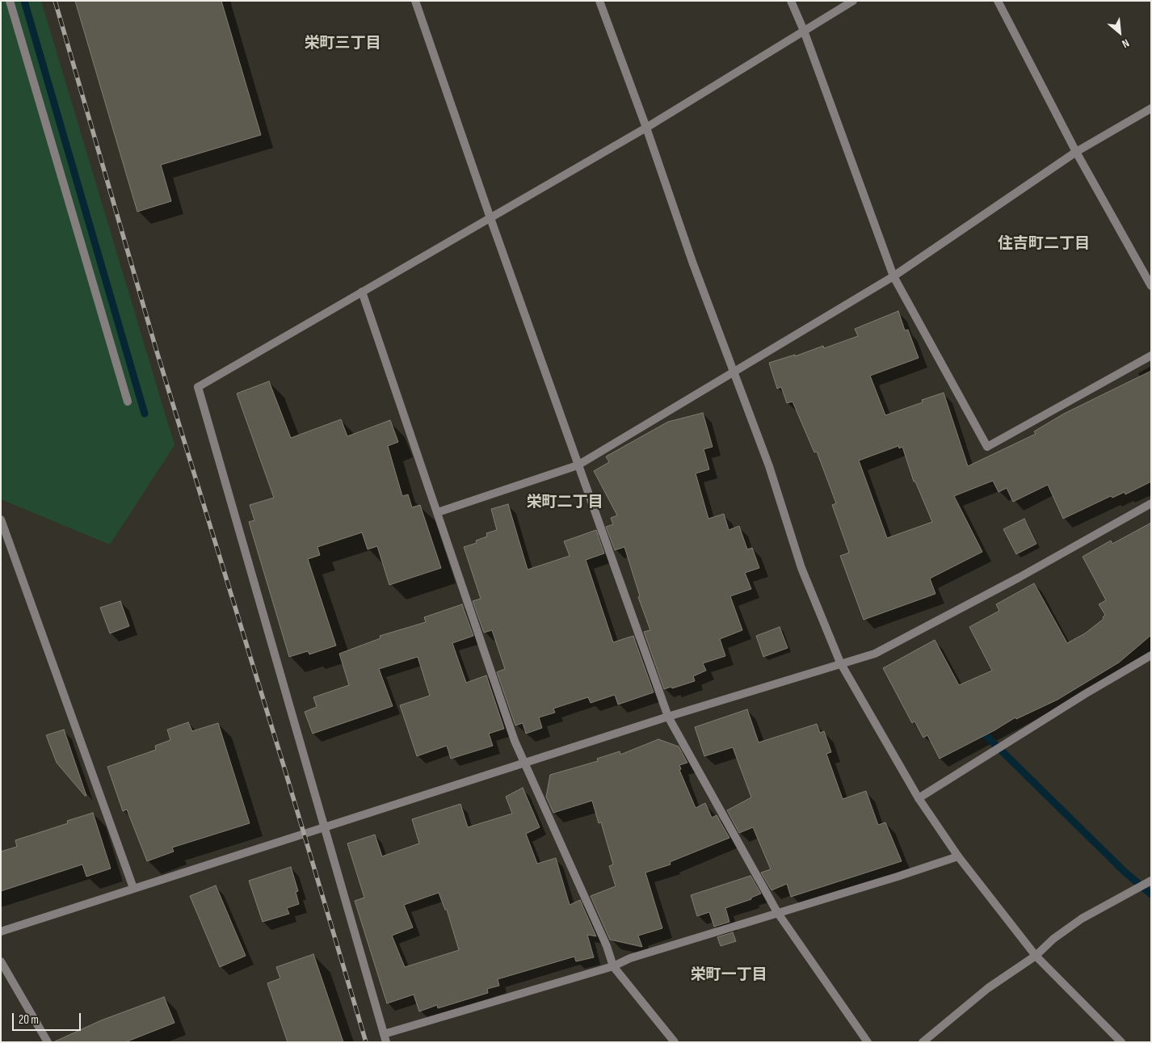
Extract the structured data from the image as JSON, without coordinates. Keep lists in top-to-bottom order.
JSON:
{
  "districts": [
    "栄町三丁目",
    "住吉町二丁目",
    "栄町二丁目",
    "栄町一丁目"
  ],
  "scale_bar": "20 m",
  "north": "bottom right"
}
